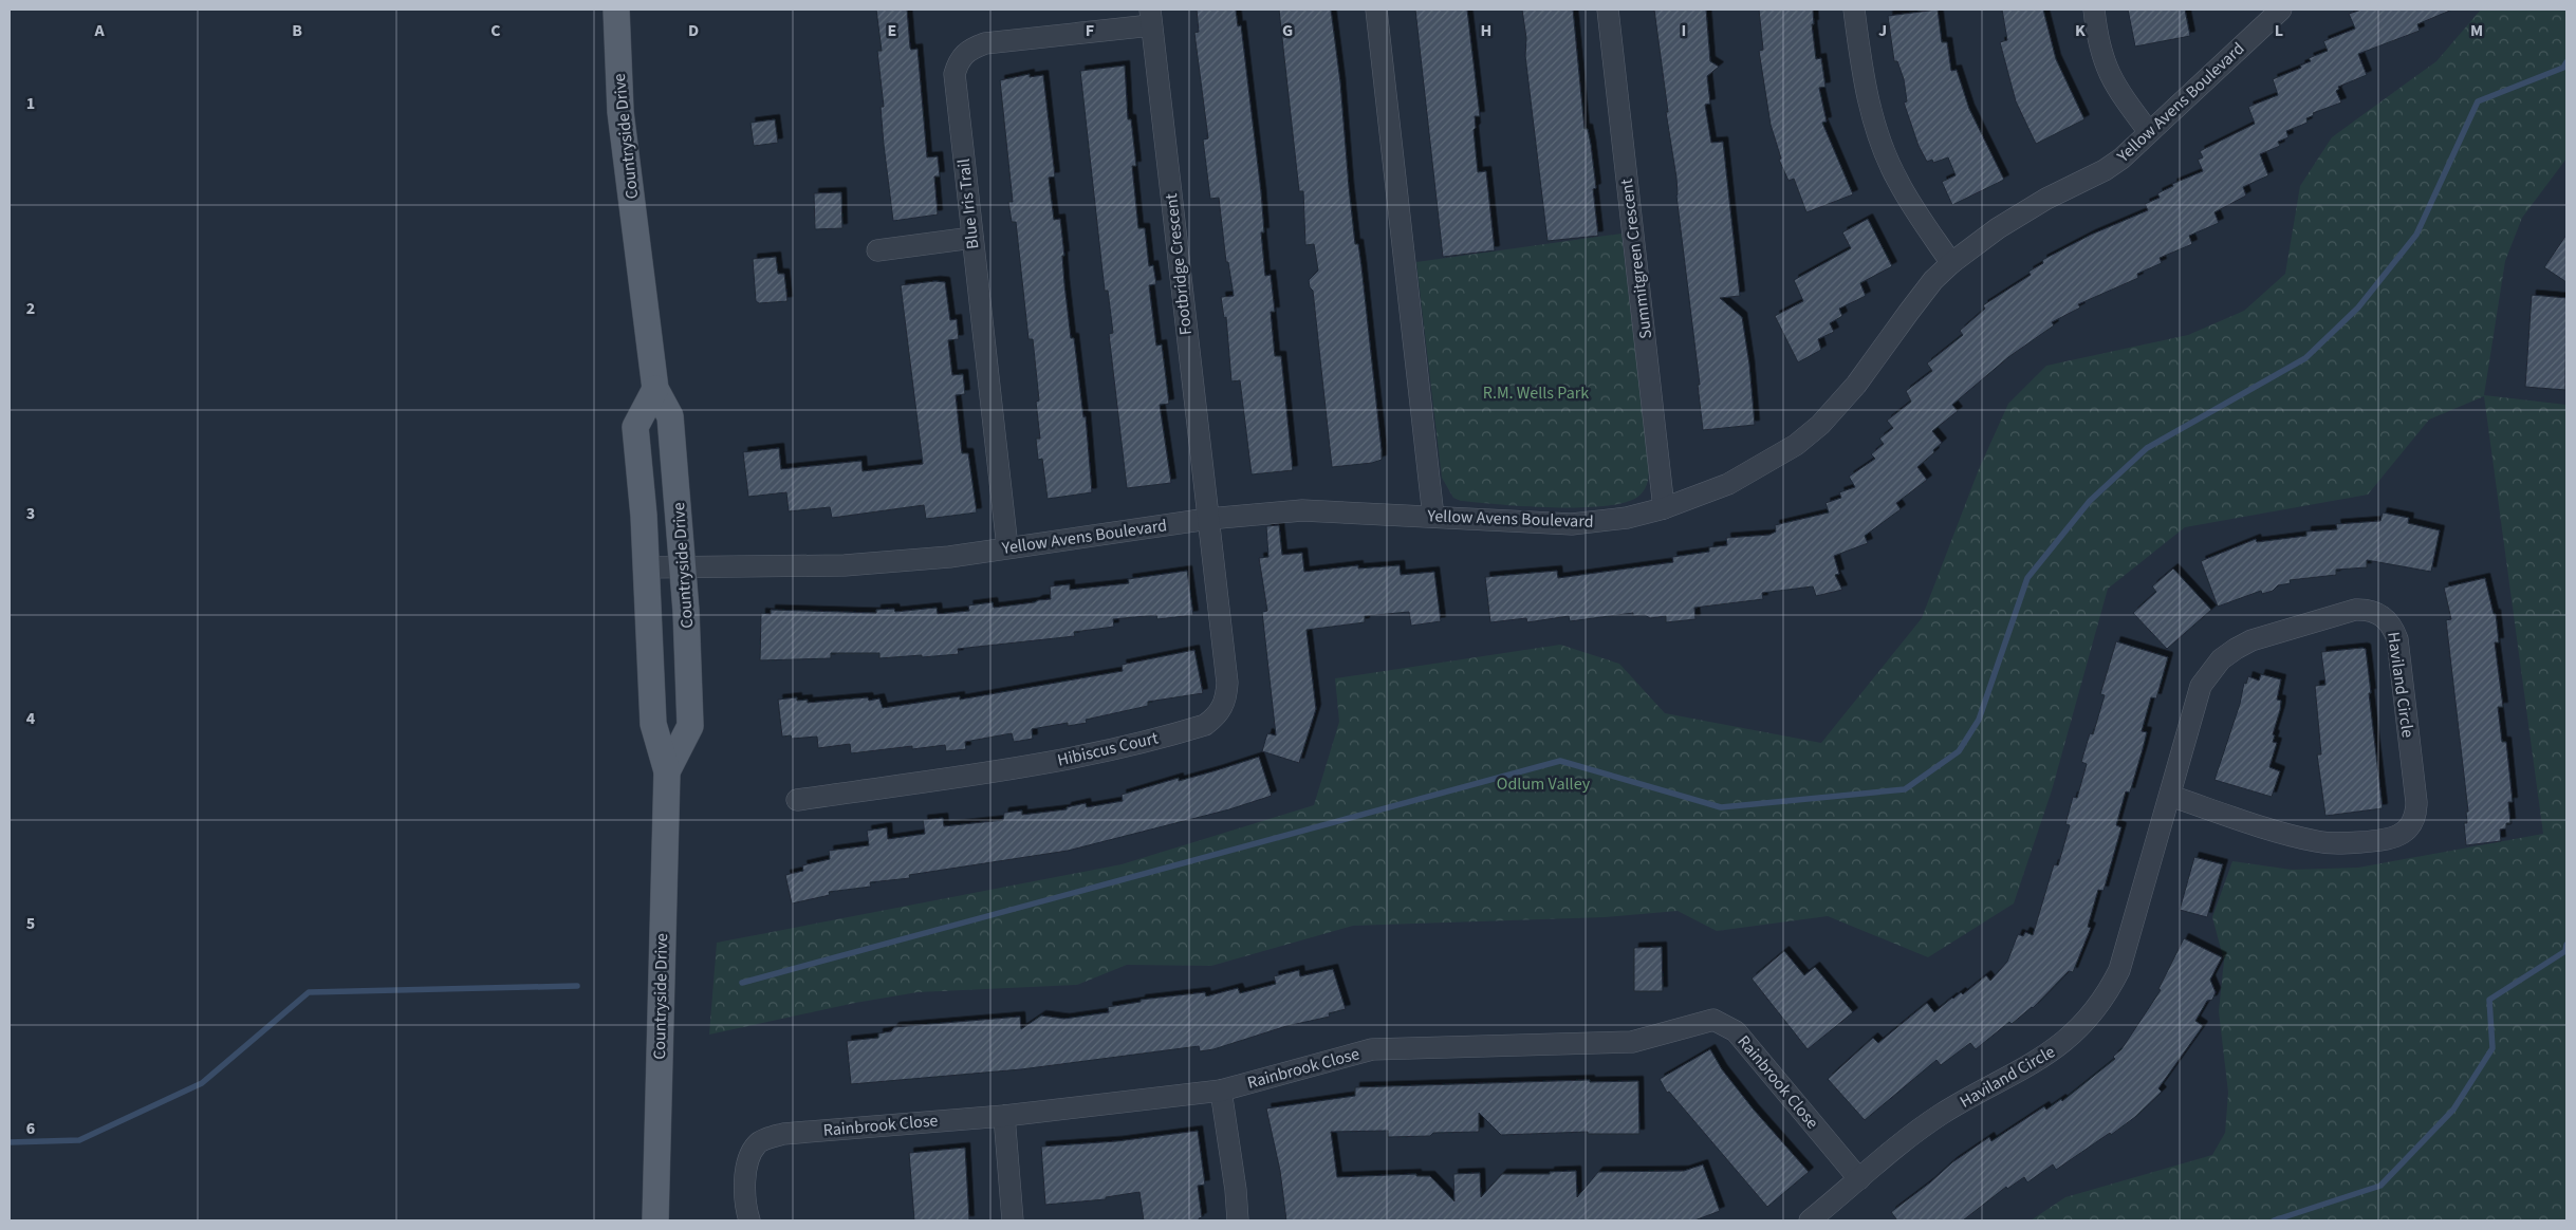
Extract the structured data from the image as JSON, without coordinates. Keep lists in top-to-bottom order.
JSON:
{
  "streets": {
    "main road": ["Countryside Drive"],
    "street": [
      "Yellow Avens Boulevard",
      "Blue Iris Trail",
      "Summitgreen Crescent",
      "Footbridge Crescent",
      "Haviland Circle",
      "Hibiscus Court",
      "Rainbrook Close"
    ]
  },
  "crossings": [
    ["Yellow Avens Boulevard", "Countryside Drive"],
    ["Yellow Avens Boulevard", "Blue Iris Trail"],
    ["Yellow Avens Boulevard", "Summitgreen Crescent"],
    ["Yellow Avens Boulevard", "Footbridge Crescent"],
    ["Yellow Avens Boulevard", "Hibiscus Court"],
    ["Blue Iris Trail", "Footbridge Crescent"],
    ["Footbridge Crescent", "Hibiscus Court"],
    ["Haviland Circle", "Rainbrook Close"]
  ],
  "parks": ["R.M. Wells Park", "Odlum Valley"],
  "grid": {
    "columns": [
      "A",
      "B",
      "C",
      "D",
      "E",
      "F",
      "G",
      "H",
      "I",
      "J",
      "K",
      "L",
      "M"
    ],
    "rows": [
      "1",
      "2",
      "3",
      "4",
      "5",
      "6"
    ]
  }
}
